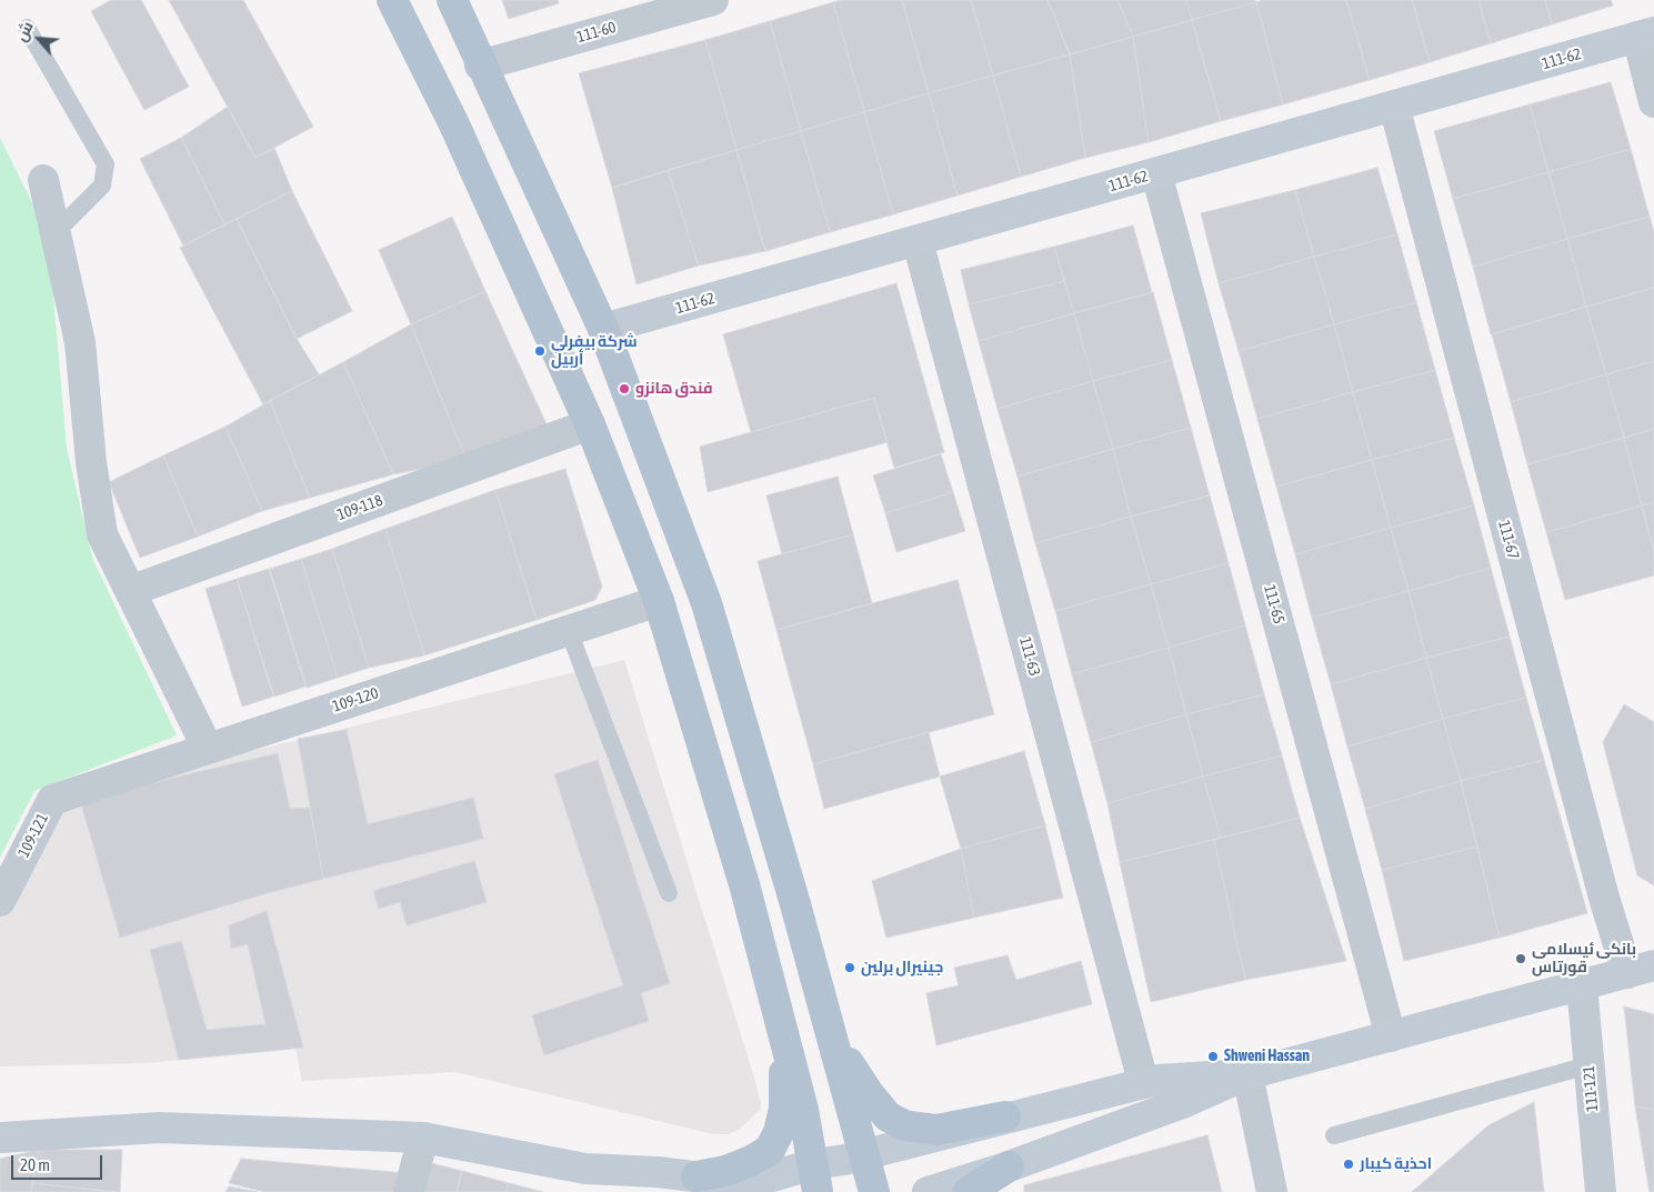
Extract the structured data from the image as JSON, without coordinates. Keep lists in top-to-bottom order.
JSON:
{
  "streets": {
    "main road": ["111-62"],
    "street": [
      "111-60",
      "109-118",
      "111-67",
      "111-65",
      "111-63",
      "109-120",
      "109-121",
      "111-121"
    ]
  },
  "crossings": [
    ["111-62", "111-67"],
    ["111-62", "111-65"],
    ["111-62", "111-63"],
    ["109-120", "109-121"]
  ],
  "places": [
    "شركة بيفرلي أربيل",
    "فندق هانزو",
    "بانکی ئیسلامی قورتاس",
    "جينيرال برلين",
    "Shweni Hassan",
    "احذية كيبار"
  ],
  "scale_bar": "20 m",
  "north": "top left"
}
